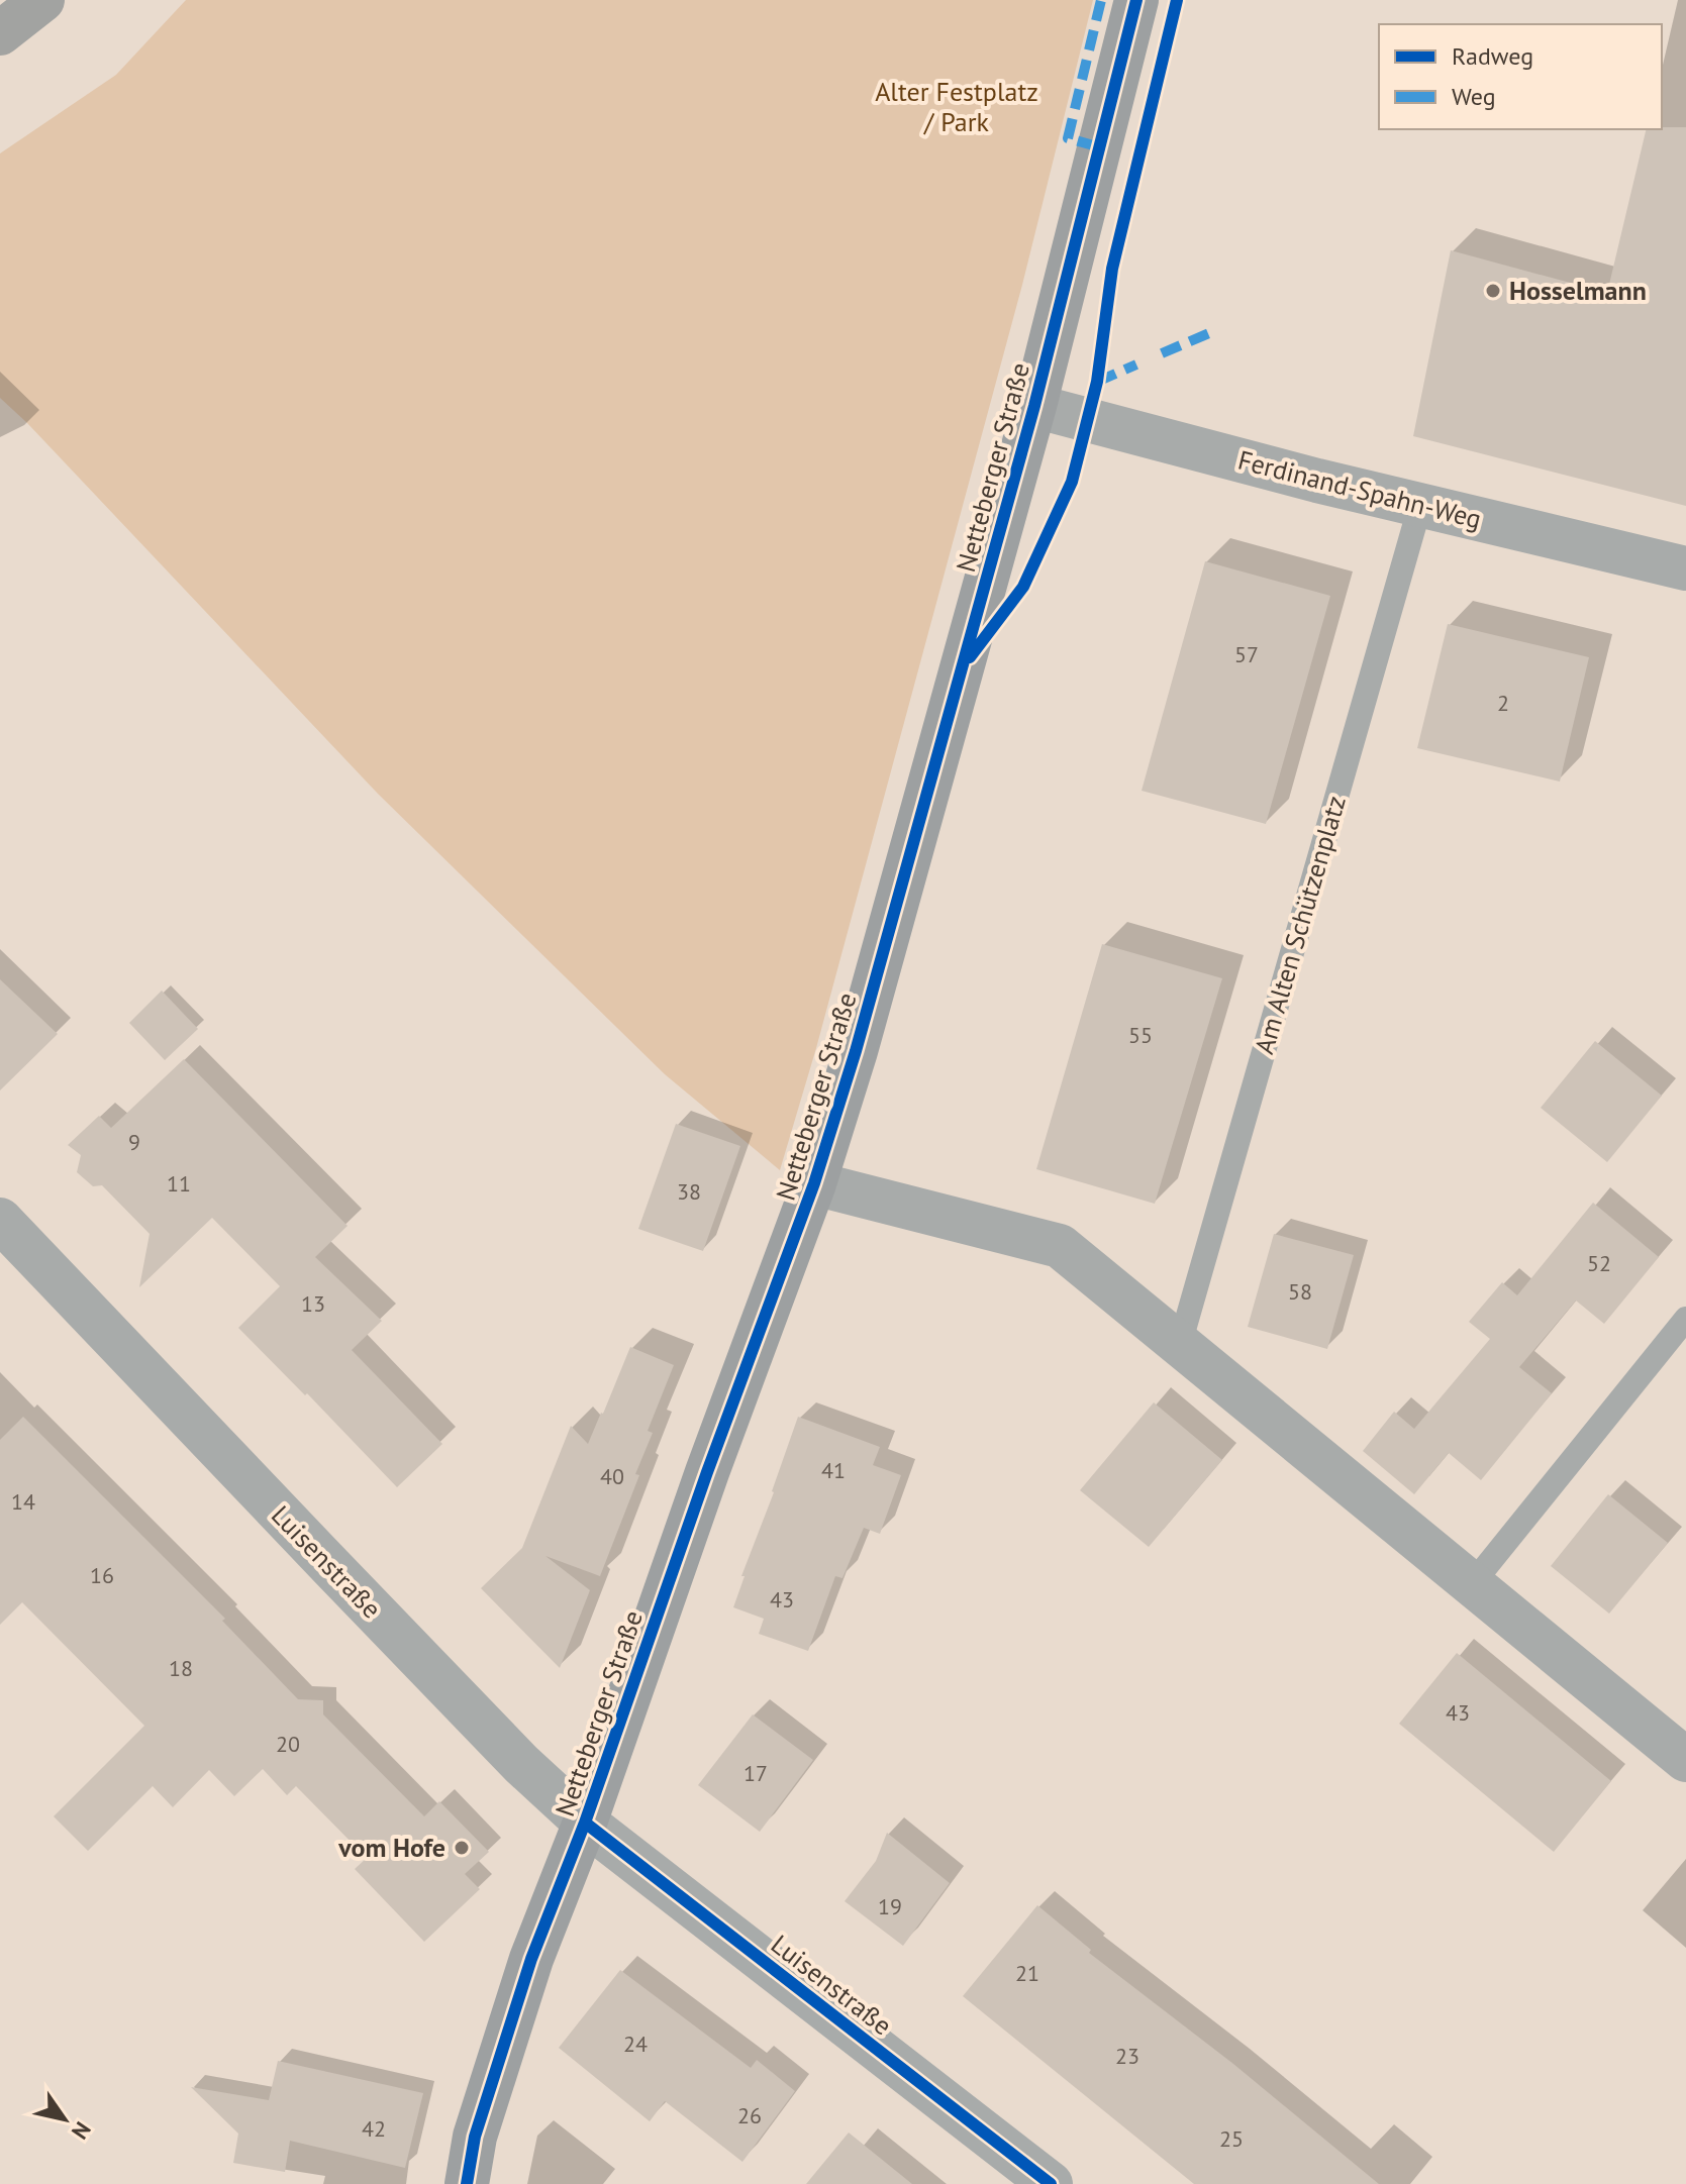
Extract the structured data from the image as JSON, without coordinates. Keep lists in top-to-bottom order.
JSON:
{
  "streets": {
    "street": ["Netteberger Straße", "Ferdinand-Spahn-Weg", "Luisenstraße"],
    "lane": ["Am Alten Schützenplatz"]
  },
  "crossings": [
    ["Netteberger Straße", "Ferdinand-Spahn-Weg"],
    ["Netteberger Straße", "Luisenstraße"],
    ["Ferdinand-Spahn-Weg", "Am Alten Schützenplatz"]
  ],
  "parks": ["Alter Festplatz / Park"],
  "places": ["Hosselmann", "vom Hofe"],
  "house_numbers": [
    "57",
    "2",
    "55",
    "9",
    "11",
    "38",
    "52",
    "58",
    "13",
    "41",
    "40",
    "14",
    "16",
    "43",
    "18",
    "43",
    "20",
    "17",
    "19",
    "21",
    "24",
    "23",
    "26",
    "42",
    "25"
  ],
  "legend": ["Radweg", "Weg"],
  "north": "bottom right"
}
